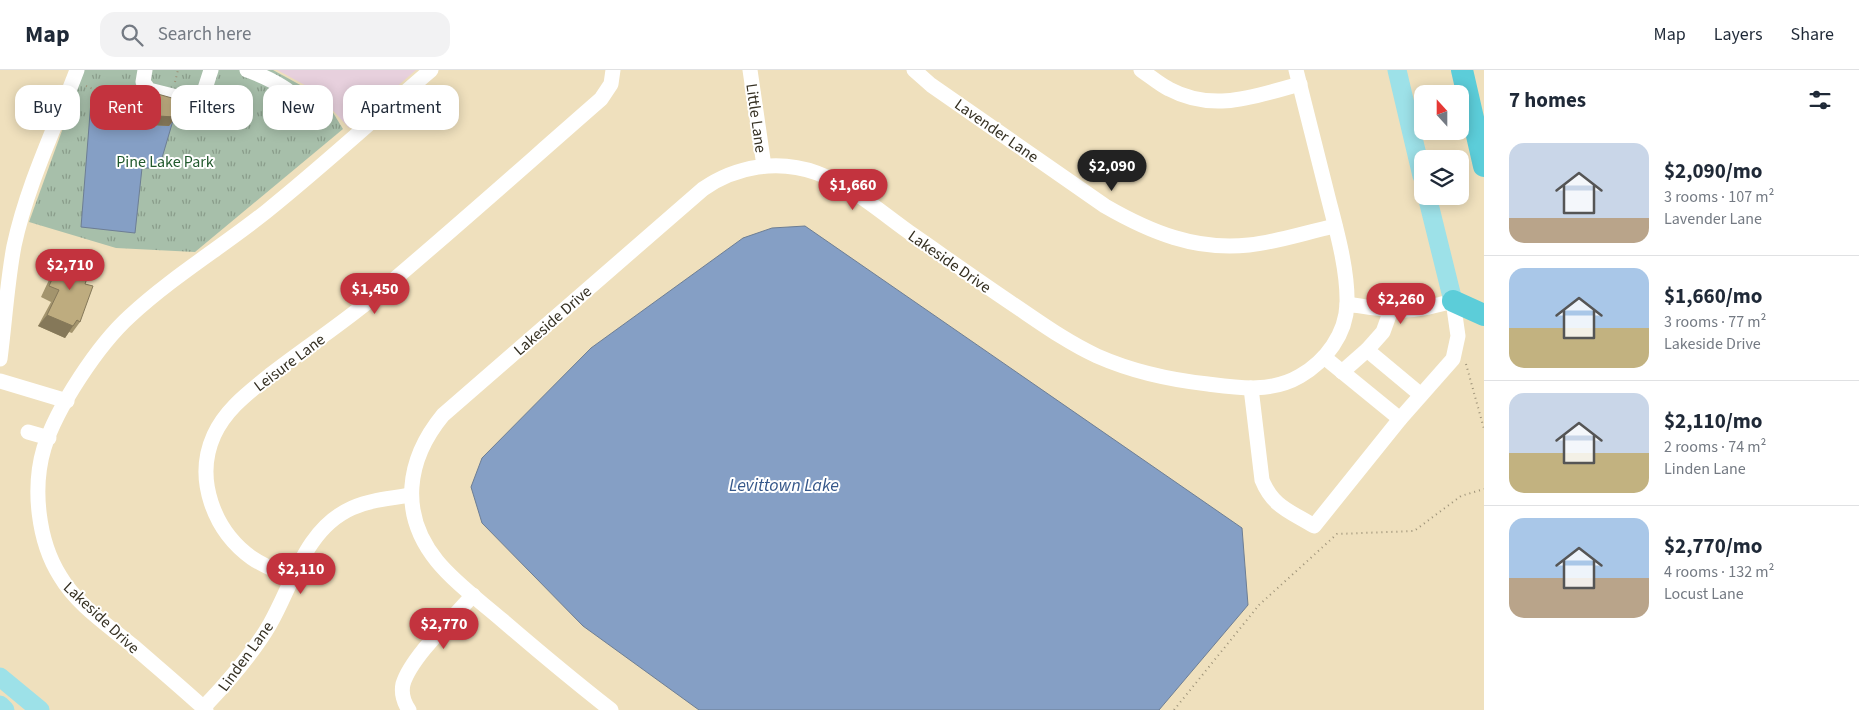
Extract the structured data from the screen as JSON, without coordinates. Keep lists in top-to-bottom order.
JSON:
{
  "streets": {
    "street": [
      "Little Lane",
      "Lavender Lane",
      "Lakeside Drive",
      "Leisure Lane",
      "Linden Lane"
    ]
  },
  "crossings": [
    ["Little Lane", "Lakeside Drive"],
    ["Lavender Lane", "Lakeside Drive"],
    ["Lakeside Drive", "Linden Lane"],
    ["Leisure Lane", "Linden Lane"]
  ],
  "water": ["Levittown Lake"],
  "parks": ["Pine Lake Park"],
  "north": "top",
  "page": {
    "header": "Map",
    "search": "Search here",
    "nav": ["Map", "Layers", "Share"],
    "heading": "7 homes",
    "chip": [
      "Buy",
      "Rent",
      "Filters",
      "New",
      "Apartment"
    ],
    "list": [
      {
        "name": "$2,090/mo",
        "note": "3 rooms · 107 m² · Lavender Lane"
      },
      {
        "name": "$1,660/mo",
        "note": "3 rooms · 77 m² · Lakeside Drive"
      },
      {
        "name": "$2,110/mo",
        "note": "2 rooms · 74 m² · Linden Lane"
      },
      {
        "name": "$2,770/mo",
        "note": "4 rooms · 132 m² · Locust Lane"
      }
    ],
    "price": [
      "$2,090",
      "$1,660",
      "$2,710",
      "$1,450",
      "$2,260",
      "$2,110",
      "$2,770"
    ]
  }
}
